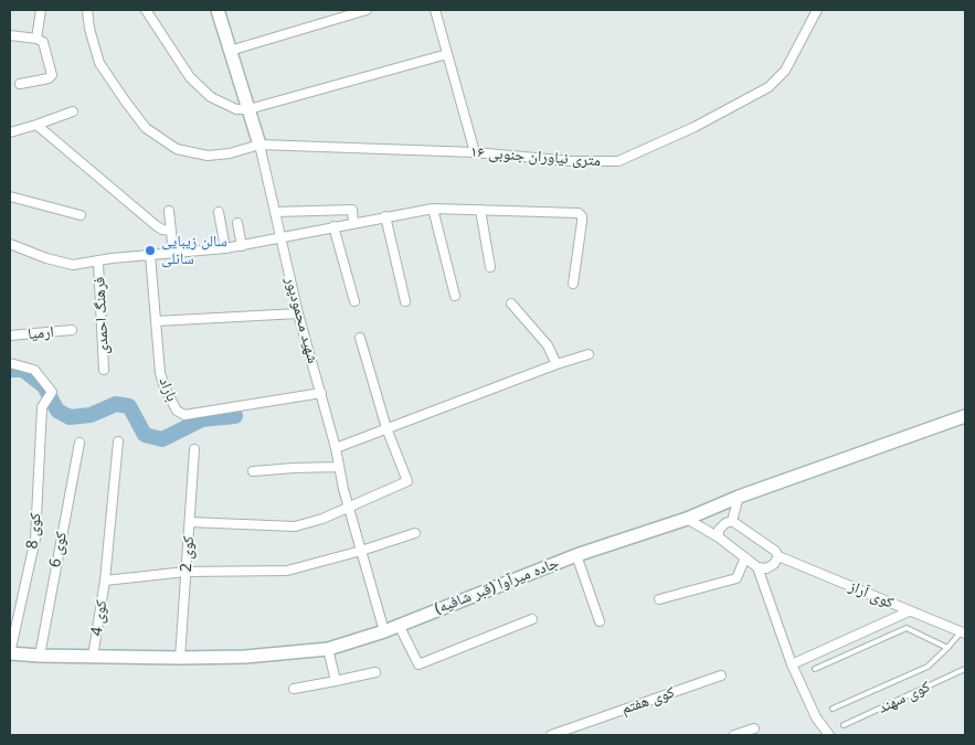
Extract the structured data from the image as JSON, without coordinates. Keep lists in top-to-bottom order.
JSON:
{
  "streets": {
    "street": [
      "۱۶ متری نیاوران جنوبی",
      "فرهنگ احمدی",
      "شهید محمودپور",
      "ارمیا",
      "باراد",
      "کوی 8",
      "کوی 6",
      "کوی 2",
      "جاده میرآوا (قبر شافیه)",
      "کوی آراز",
      "کوی 4",
      "کوی هفتم"
    ],
    "lane": ["کوی سهند"]
  },
  "crossings": [
    ["۱۶ متری نیاوران جنوبی", "شهید محمودپور"],
    ["شهید محمودپور", "باراد"],
    ["شهید محمودپور", "جاده میرآوا (قبر شافیه)"],
    ["کوی 8", "جاده میرآوا (قبر شافیه)"],
    ["کوی 6", "جاده میرآوا (قبر شافیه)"],
    ["کوی 2", "جاده میرآوا (قبر شافیه)"],
    ["جاده میرآوا (قبر شافیه)", "کوی 4"]
  ],
  "places": ["سالن زیبایی سانلی"]
}
